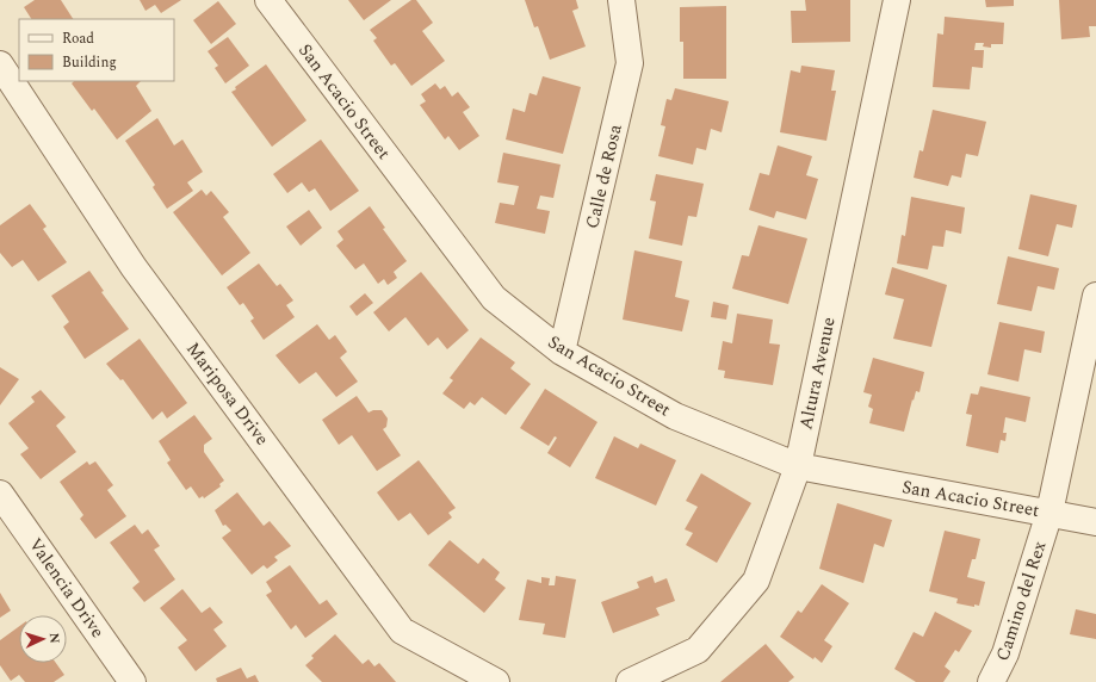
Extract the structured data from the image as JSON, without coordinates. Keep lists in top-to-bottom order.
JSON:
{
  "streets": {
    "street": [
      "San Acacio Street",
      "Calle de Rosa",
      "Altura Avenue",
      "Mariposa Drive",
      "Valencia Drive",
      "Camino del Rex"
    ]
  },
  "crossings": [
    ["San Acacio Street", "Calle de Rosa"],
    ["San Acacio Street", "Altura Avenue"],
    ["San Acacio Street", "Camino del Rex"]
  ],
  "legend": ["Road", "Building"],
  "north": "right"
}
